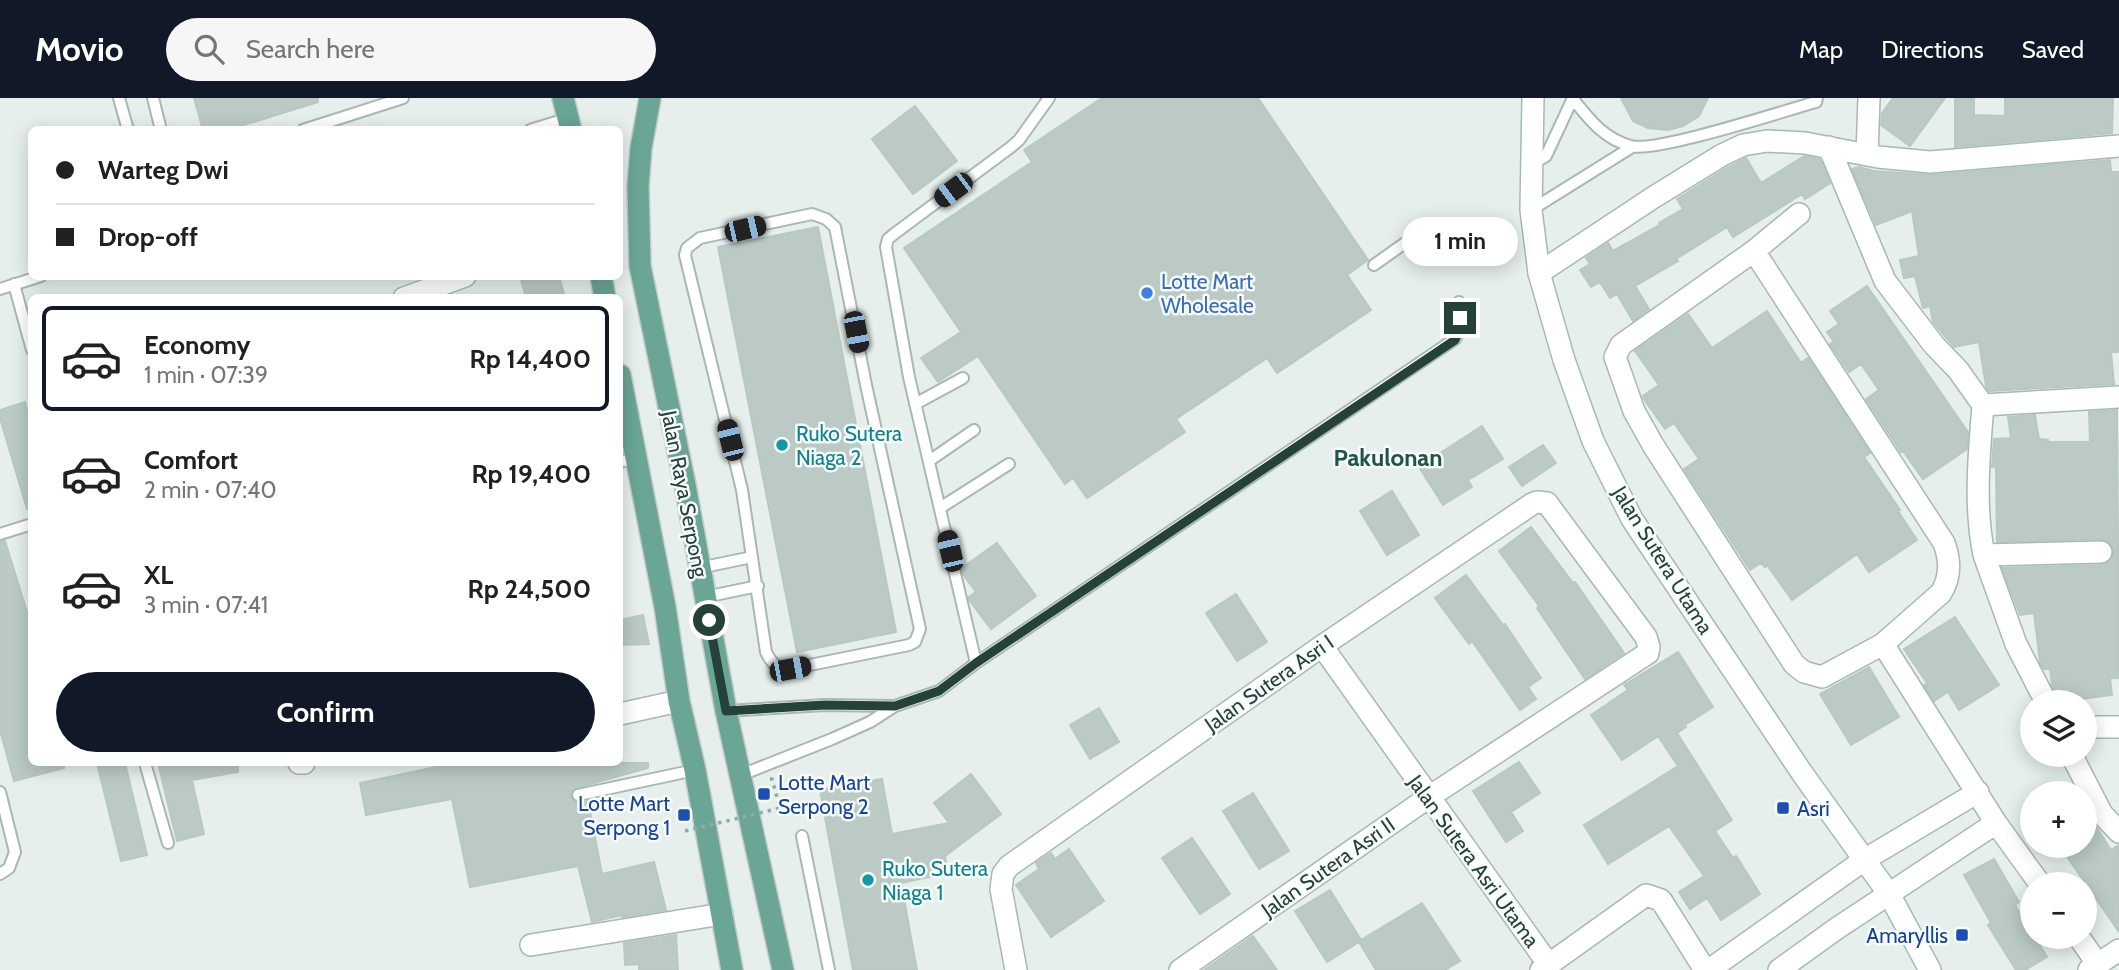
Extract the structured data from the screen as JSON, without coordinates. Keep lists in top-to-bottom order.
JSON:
{
  "streets": {
    "main road": ["Jalan Raya Serpong"],
    "street": [
      "Jalan Sutera Utama",
      "Jalan Sutera Asri I",
      "Jalan Sutera Asri Utama",
      "Jalan Sutera Asri II"
    ]
  },
  "crossings": [
    ["Jalan Sutera Asri I", "Jalan Sutera Asri Utama"],
    ["Jalan Sutera Asri I", "Jalan Sutera Asri II"],
    ["Jalan Sutera Asri Utama", "Jalan Sutera Asri II"]
  ],
  "districts": ["Pakulonan"],
  "places": {
    "other": ["Lotte Mart Wholesale", "Ruko Sutera Niaga 2", "Ruko Sutera Niaga 1"],
    "transit": [
      "Lotte Mart Serpong 2",
      "Asri",
      "Lotte Mart Serpong 1",
      "Amaryllis"
    ]
  },
  "page": {
    "header": "Movio",
    "search": "Search here",
    "nav": ["Map", "Directions", "Saved"],
    "banner": ["Warteg Dwi", "Drop-off"],
    "bubble": "1 min",
    "list": [
      {
        "name": "Economy",
        "note": "1 min · 07:39",
        "value": "Rp 14,400"
      },
      {
        "name": "Comfort",
        "note": "2 min · 07:40",
        "value": "Rp 19,400"
      },
      {
        "name": "XL",
        "note": "3 min · 07:41",
        "value": "Rp 24,500"
      }
    ],
    "buttons": "Confirm",
    "map_buttons": ["+", "−"]
  }
}
